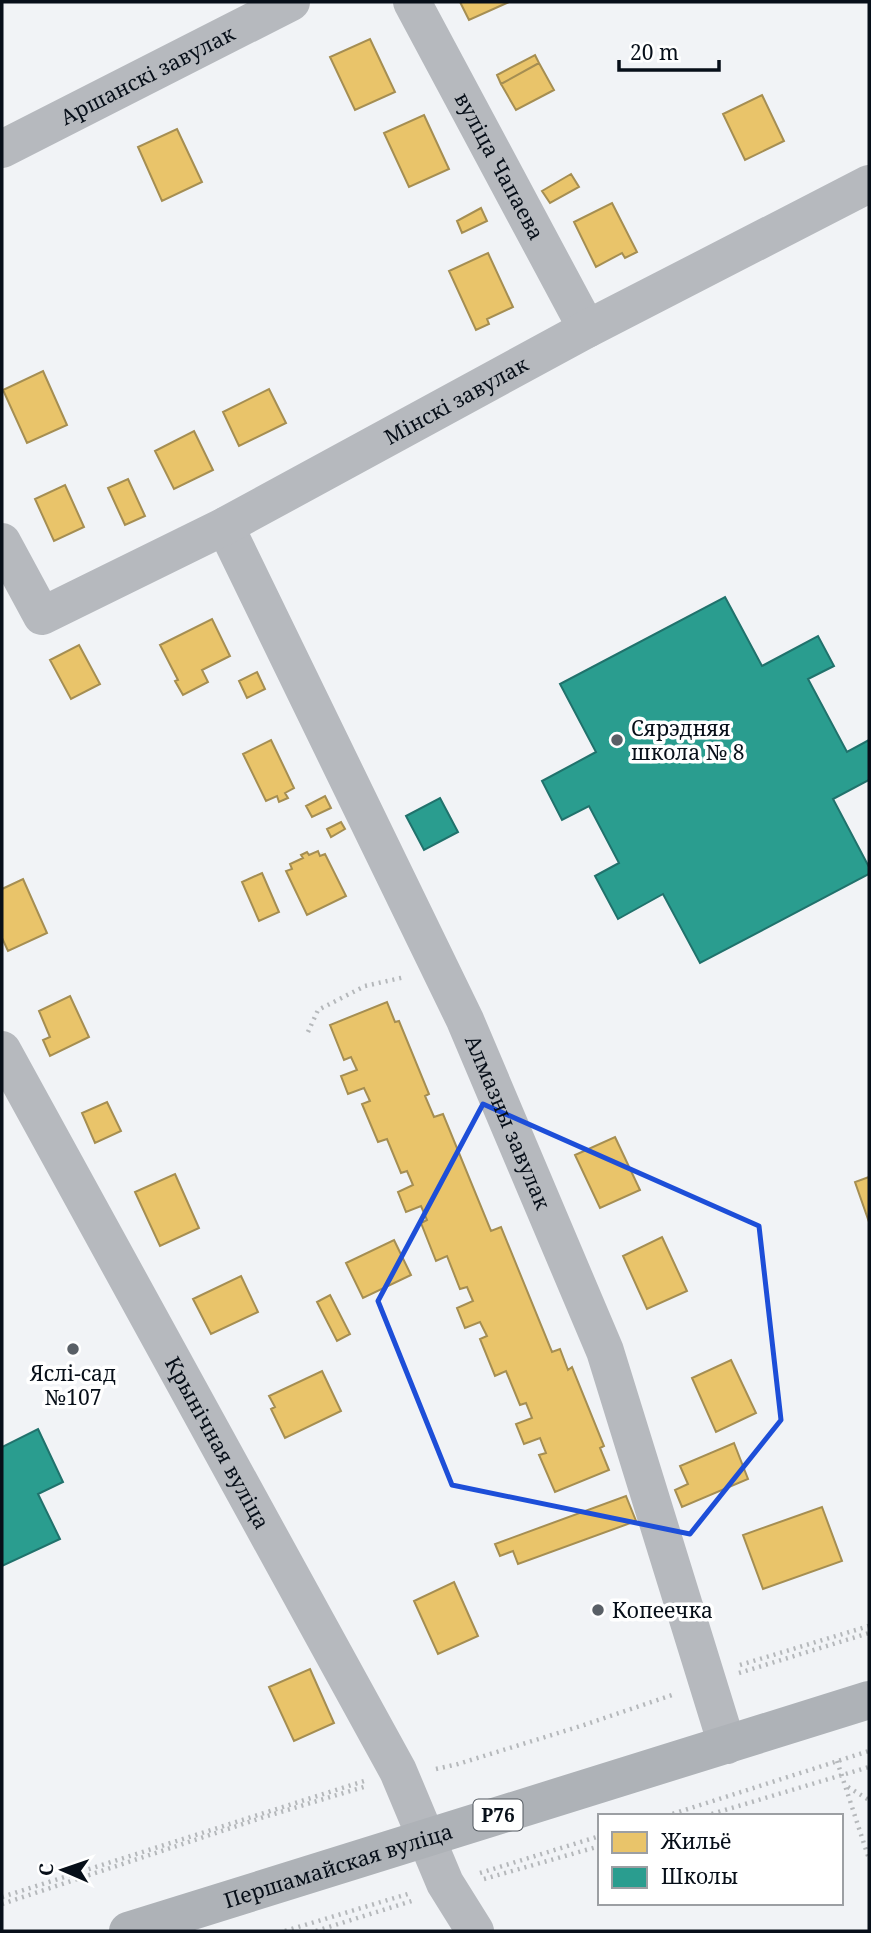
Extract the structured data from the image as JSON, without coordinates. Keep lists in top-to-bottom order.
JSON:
{
  "streets": {
    "main road": ["Р76", "Першамайская вуліца"],
    "street": [
      "Аршанскі завулак",
      "вуліца Чапаева",
      "Мінскі завулак",
      "Алмазны завулак",
      "Крынічная вуліца"
    ]
  },
  "crossings": [
    ["вуліца Чапаева", "Мінскі завулак"],
    ["Мінскі завулак", "Алмазны завулак"],
    ["Алмазны завулак", "Першамайская вуліца"],
    ["Крынічная вуліца", "Першамайская вуліца"]
  ],
  "places": ["Сярэдняя школа № 8", "Яслі-сад №107", "Копеечка"],
  "legend": ["Жильё", "Школы"],
  "scale_bar": "20 m",
  "north": "left"
}
